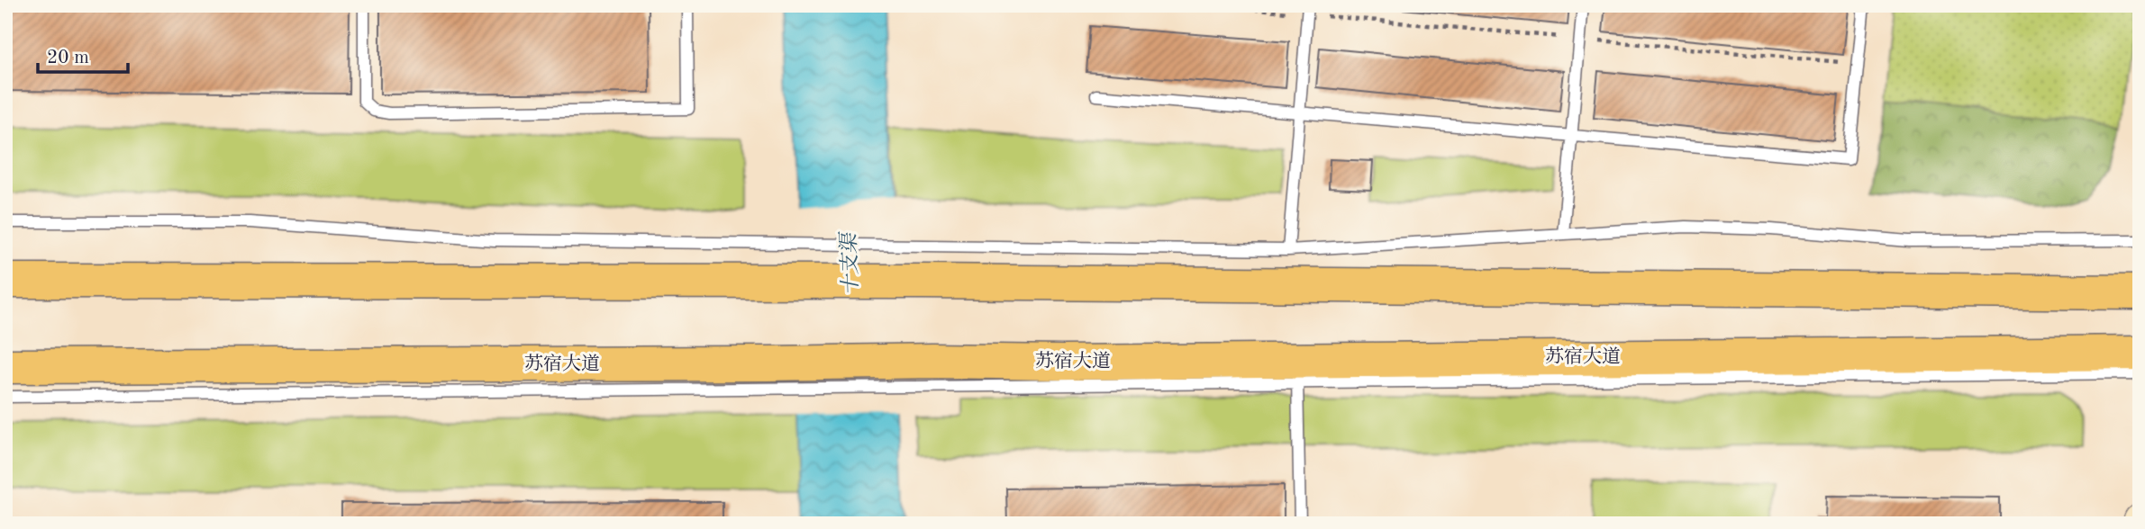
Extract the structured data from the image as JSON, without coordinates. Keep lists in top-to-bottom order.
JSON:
{
  "streets": {
    "main road": ["苏宿大道"]
  },
  "water": ["十支渠"],
  "scale_bar": "20 m"
}
